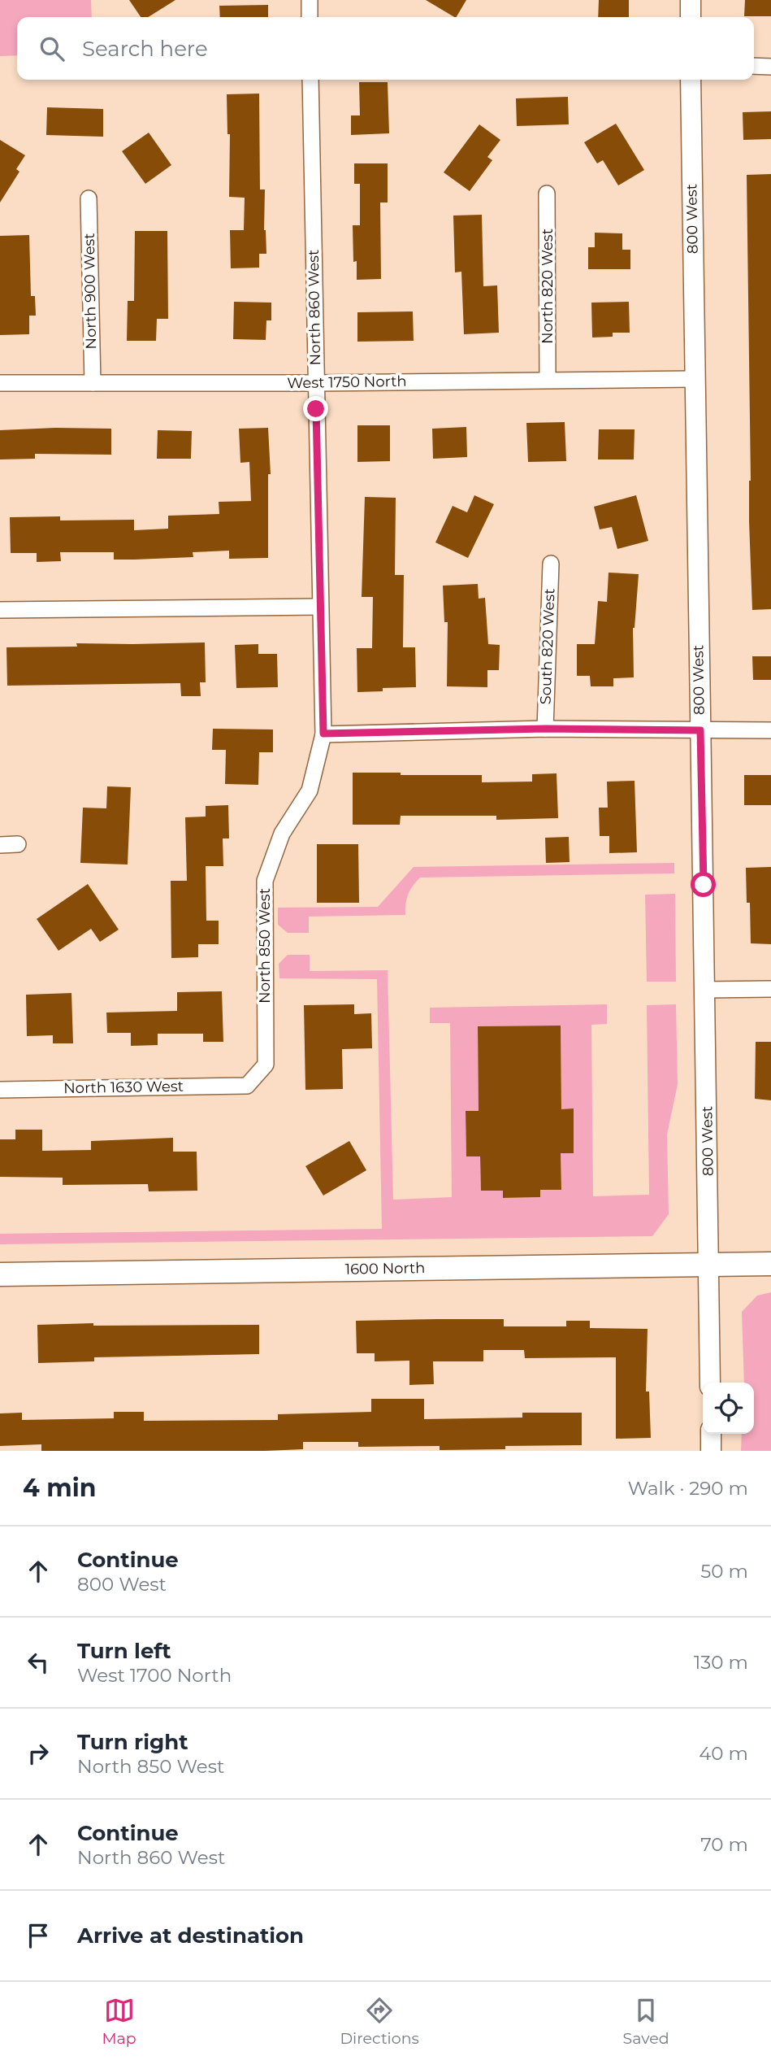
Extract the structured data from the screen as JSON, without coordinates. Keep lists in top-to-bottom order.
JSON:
{
  "streets": {
    "main road": ["1600 North"],
    "street": [
      "800 West",
      "North 820 West",
      "North 900 West",
      "North 860 West",
      "West 1750 North",
      "South 820 West",
      "North 850 West",
      "North 1630 West"
    ]
  },
  "crossings": [
    ["800 West", "West 1750 North"],
    ["800 West", "1600 North"],
    ["North 820 West", "West 1750 North"],
    ["North 900 West", "West 1750 North"],
    ["North 860 West", "West 1750 North"],
    ["North 860 West", "North 850 West"],
    ["North 850 West", "North 1630 West"]
  ],
  "page": {
    "search": "Search here",
    "heading": ["4 min", "Walk · 290 m"],
    "list": [
      ["Continue", "800 West", "50 m"],
      ["Turn left", "West 1700 North", "130 m"],
      ["Turn right", "North 850 West", "40 m"],
      ["Continue", "North 860 West", "70 m"],
      "Arrive at destination"
    ],
    "nav": ["Map", "Directions", "Saved"]
  }
}
